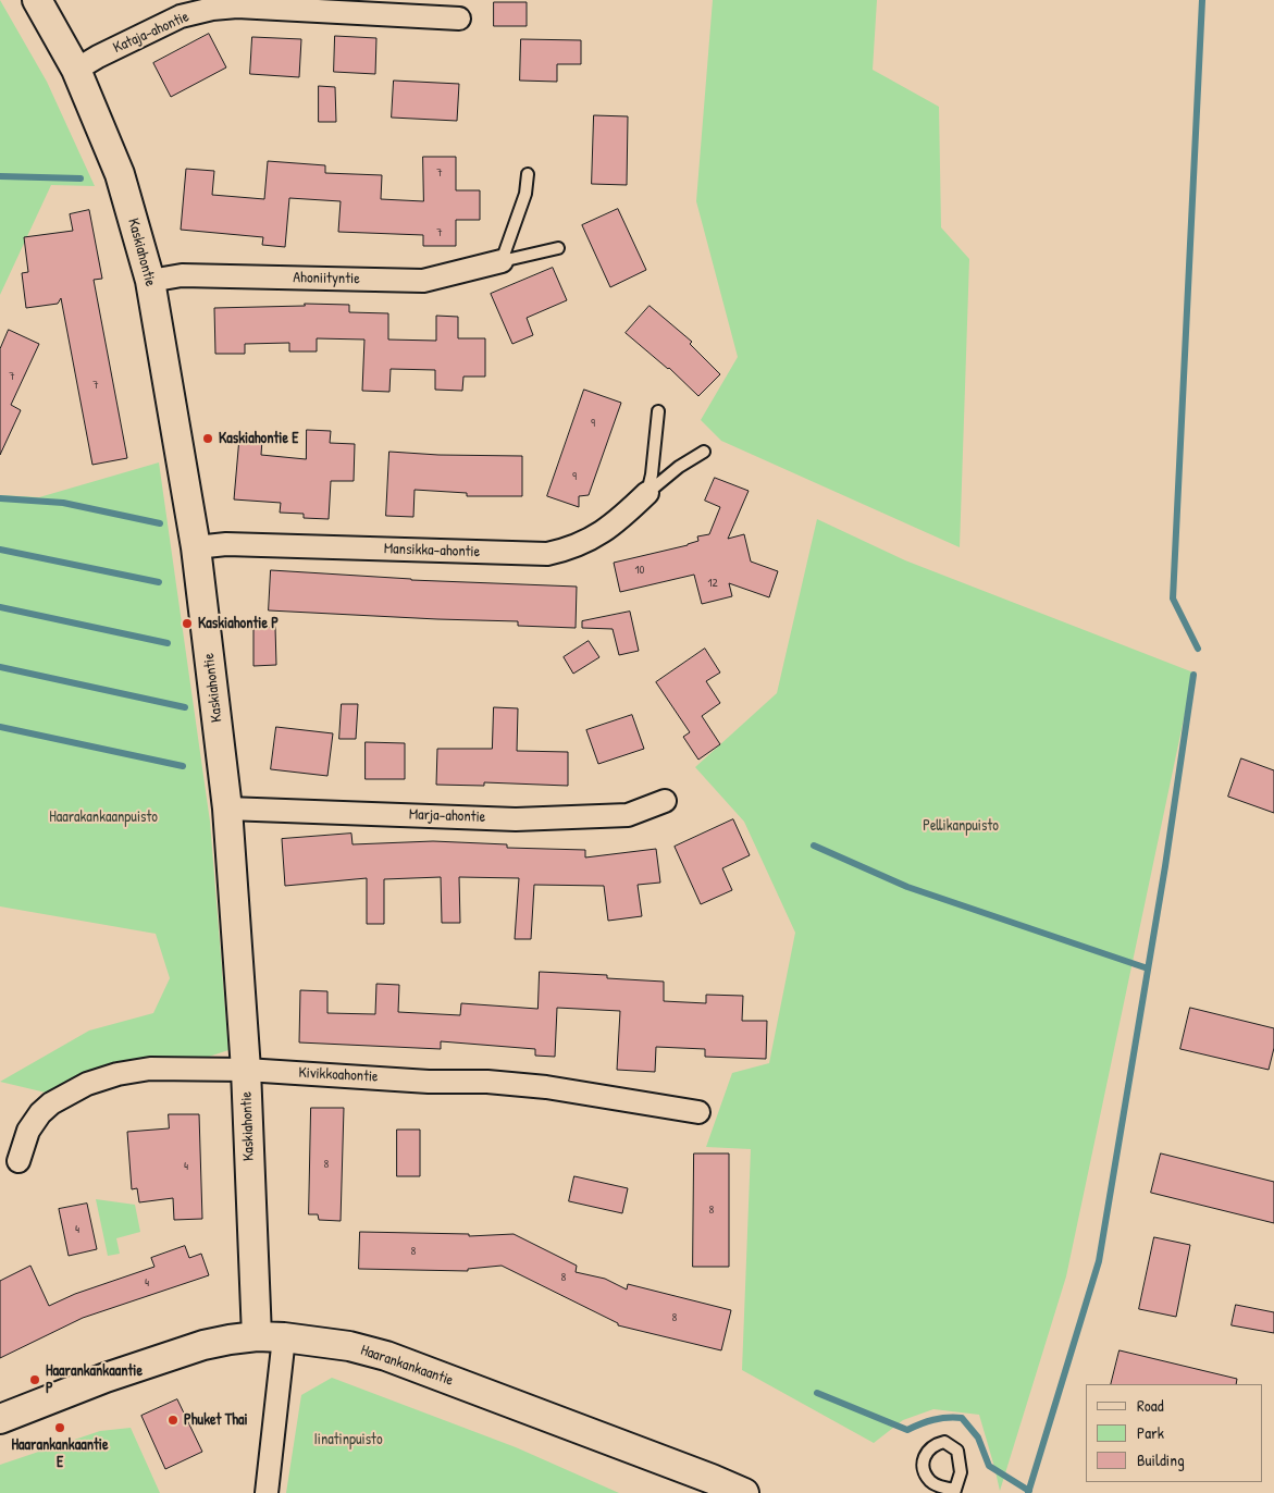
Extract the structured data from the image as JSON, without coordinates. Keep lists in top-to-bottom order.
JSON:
{
  "streets": {
    "street": [
      "Kataja-ahontie",
      "Kaskiahontie",
      "Ahoniityntie",
      "Mansikka-ahontie",
      "Marja-ahontie",
      "Kivikkoahontie",
      "Haarankankaantie"
    ]
  },
  "crossings": [
    ["Kataja-ahontie", "Kaskiahontie"],
    ["Kaskiahontie", "Ahoniityntie"],
    ["Kaskiahontie", "Mansikka-ahontie"],
    ["Kaskiahontie", "Marja-ahontie"],
    ["Kaskiahontie", "Kivikkoahontie"],
    ["Kaskiahontie", "Haarankankaantie"]
  ],
  "parks": ["Haarakankaanpuisto", "Pellikanpuisto", "Iinatinpuisto"],
  "places": [
    "Kaskiahontie E",
    "Kaskiahontie P",
    "Haarankankaantie P",
    "Phuket Thai",
    "Haarankankaantie E"
  ],
  "house_numbers": [
    "7",
    "7",
    "7",
    "7",
    "9",
    "9",
    "10",
    "12",
    "8",
    "4",
    "8",
    "4",
    "8",
    "8",
    "4",
    "8"
  ],
  "legend": ["Road", "Park", "Building"]
}
